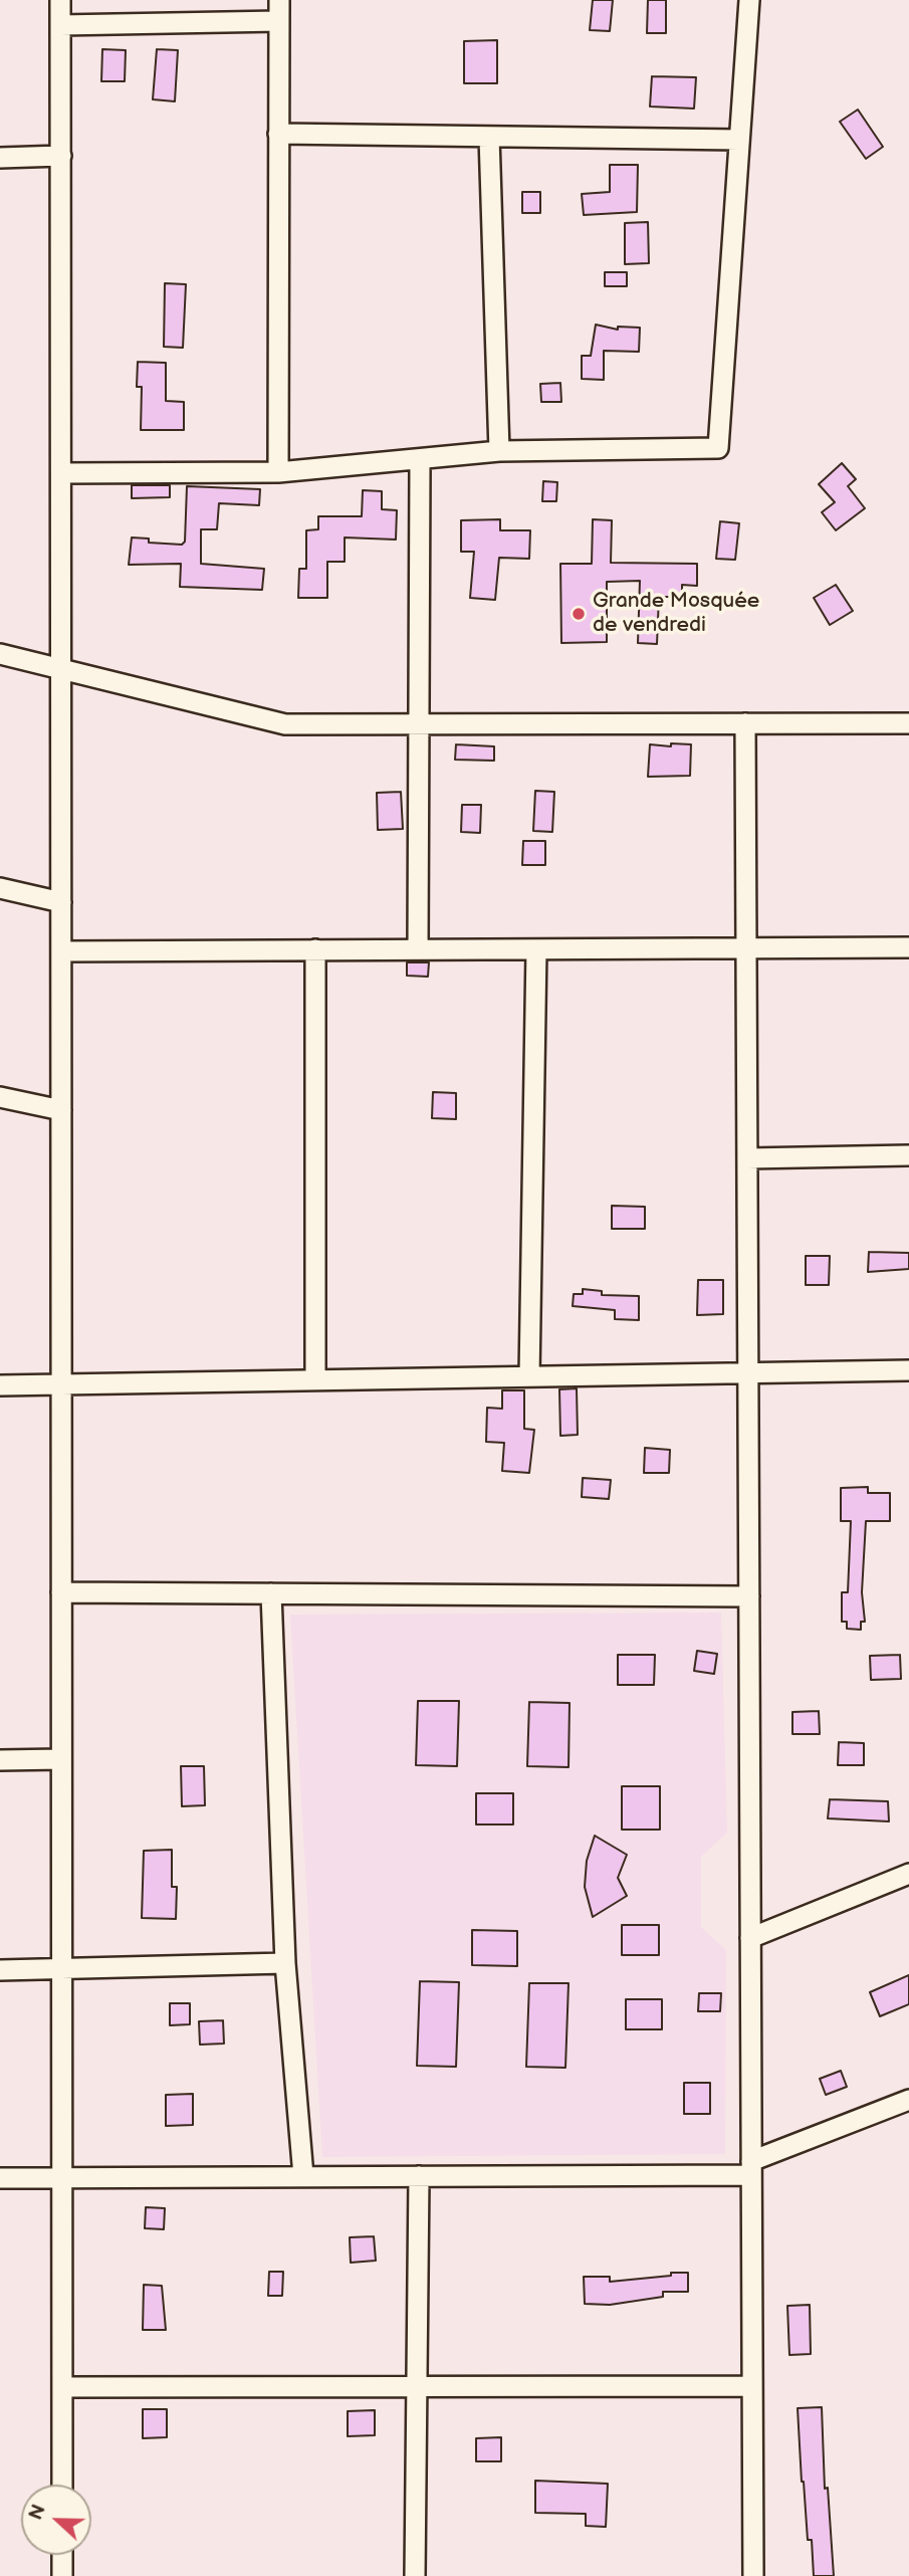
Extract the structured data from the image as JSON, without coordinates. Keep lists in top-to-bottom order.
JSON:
{
  "places": ["Grande Mosquée de vendredi"],
  "north": "left"
}
